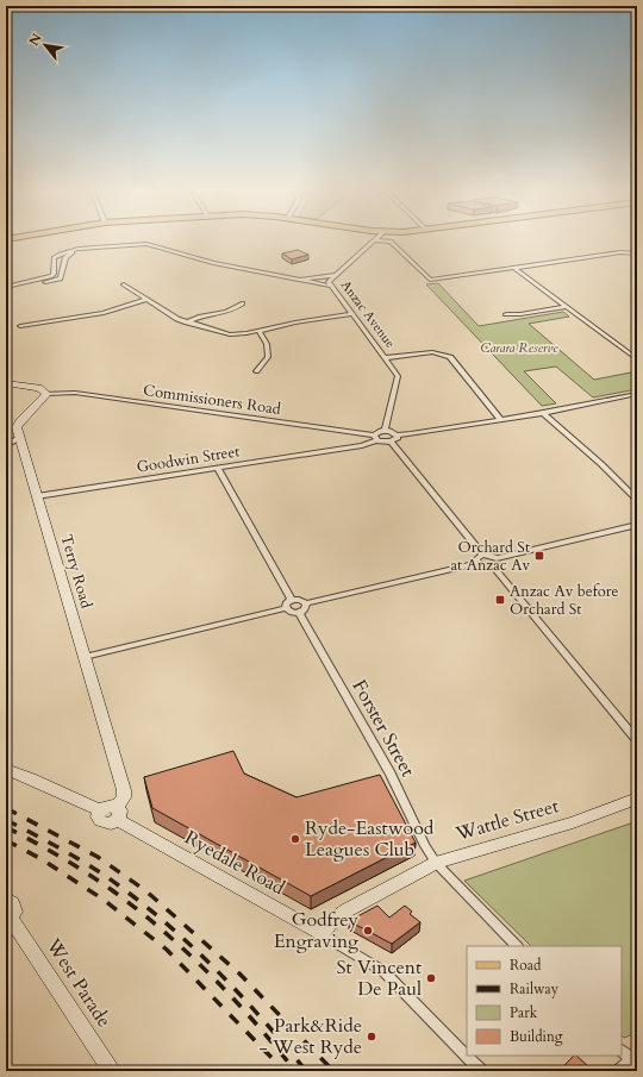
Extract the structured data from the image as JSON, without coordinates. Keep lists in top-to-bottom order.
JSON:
{
  "streets": {
    "street": [
      "Anzac Avenue",
      "Commissioners Road",
      "Goodwin Street",
      "Terry Road",
      "Forster Street",
      "Wattle Street",
      "Ryedale Road",
      "West Parade"
    ]
  },
  "crossings": [
    ["Commissioners Road", "Goodwin Street"],
    ["Goodwin Street", "Terry Road"],
    ["Terry Road", "Ryedale Road"],
    ["Forster Street", "Wattle Street"],
    ["Wattle Street", "Ryedale Road"]
  ],
  "parks": ["Carara Reserve"],
  "places": {
    "transit": ["Orchard St at Anzac Av", "Anzac Av before Orchard St"],
    "other": [
      "Ryde-Eastwood Leagues Club",
      "Godfrey Engraving",
      "St Vincent De Paul",
      "Park&Ride - West Ryde"
    ]
  },
  "legend": [
    "Road",
    "Railway",
    "Park",
    "Building"
  ],
  "north": "top left"
}
